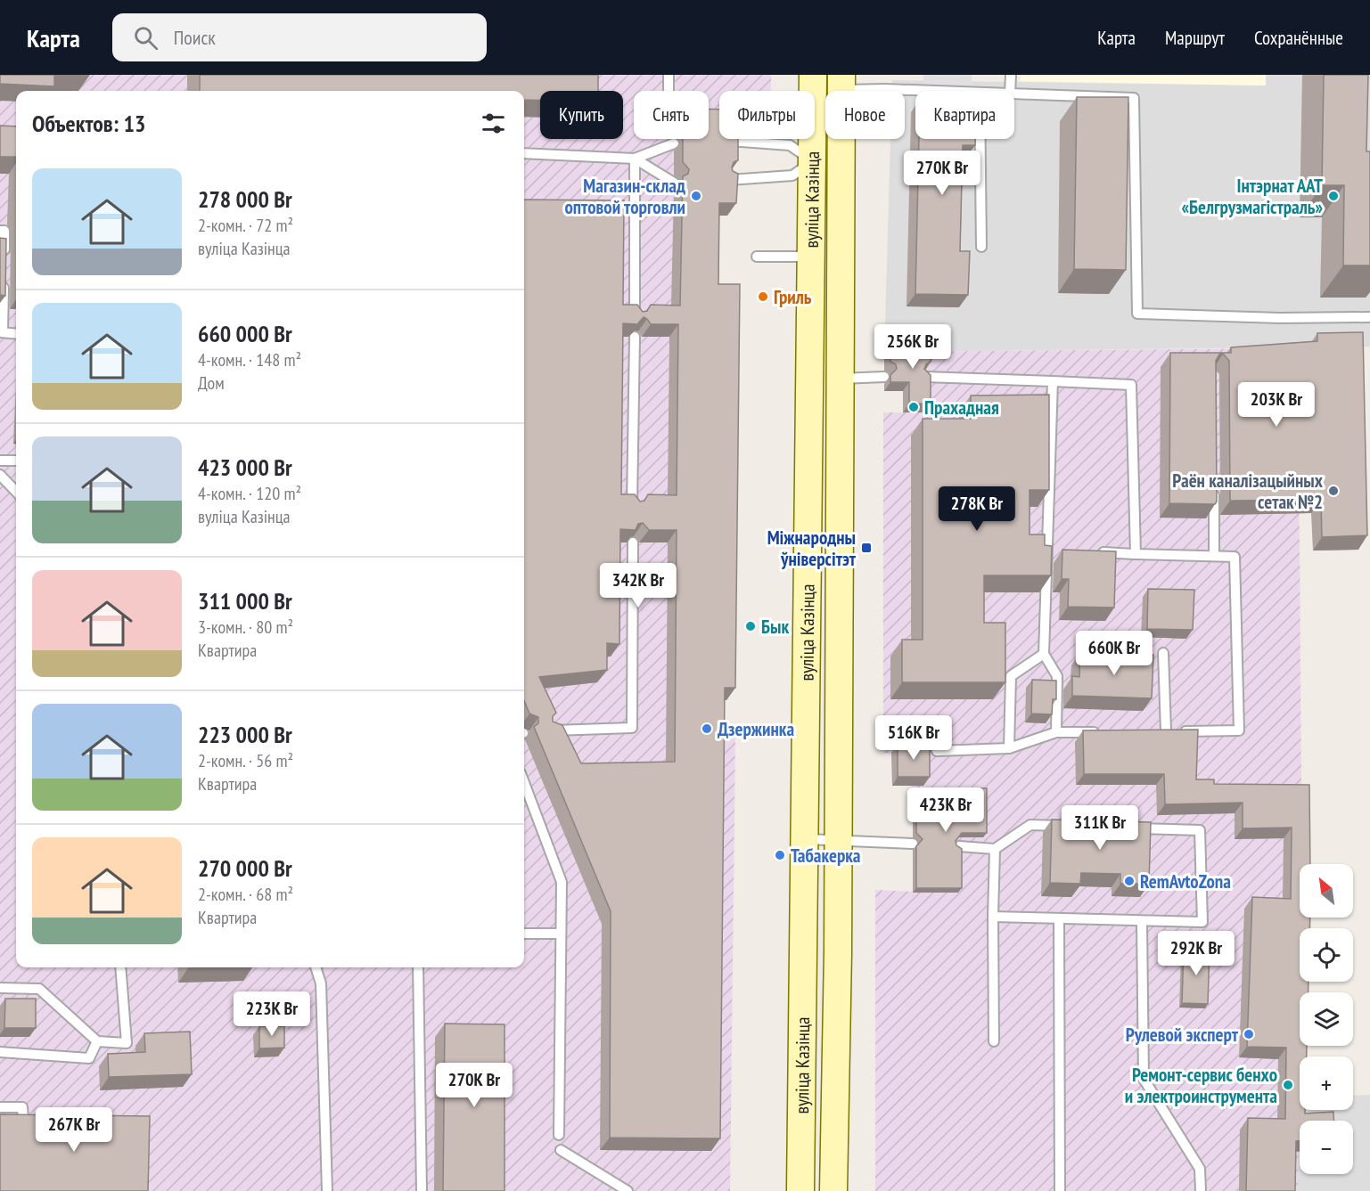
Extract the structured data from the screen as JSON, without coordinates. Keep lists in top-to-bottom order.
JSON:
{
  "streets": {
    "main road": ["вуліца Казінца"]
  },
  "places": {
    "other": [
      "Магазин-склад оптовой торговли",
      "Інтэрнат ААТ «Белгрузмагістраль»",
      "Гриль",
      "Прахадная",
      "Раён каналізацыйных сетак №2",
      "Бык",
      "Дзержинка",
      "Табакерка",
      "RemAvtoZona",
      "Рулевой эксперт",
      "Ремонт-сервис бенхо и электроинструмента"
    ],
    "transit": ["Міжнародны ўніверсітэт"]
  },
  "north": "top left",
  "page": {
    "header": "Карта",
    "search": "Поиск",
    "nav": ["Карта", "Маршрут", "Сохранённые"],
    "chip": [
      "Купить",
      "Снять",
      "Фильтры",
      "Новое",
      "Квартира"
    ],
    "heading": "Объектов: 13",
    "price": [
      "270K Br",
      "256K Br",
      "203K Br",
      "278K Br",
      "342K Br",
      "660K Br",
      "516K Br",
      "423K Br",
      "311K Br",
      "292K Br",
      "223K Br",
      "270K Br",
      "267K Br"
    ],
    "list": [
      {
        "name": "278 000 Br",
        "note": "2-комн. · 72 m² · вуліца Казінца"
      },
      {
        "name": "660 000 Br",
        "note": "4-комн. · 148 m² · Дом"
      },
      {
        "name": "423 000 Br",
        "note": "4-комн. · 120 m² · вуліца Казінца"
      },
      {
        "name": "311 000 Br",
        "note": "3-комн. · 80 m² · Квартира"
      },
      {
        "name": "223 000 Br",
        "note": "2-комн. · 56 m² · Квартира"
      },
      {
        "name": "270 000 Br",
        "note": "2-комн. · 68 m² · Квартира"
      }
    ],
    "map_buttons": ["+", "−"]
  }
}
